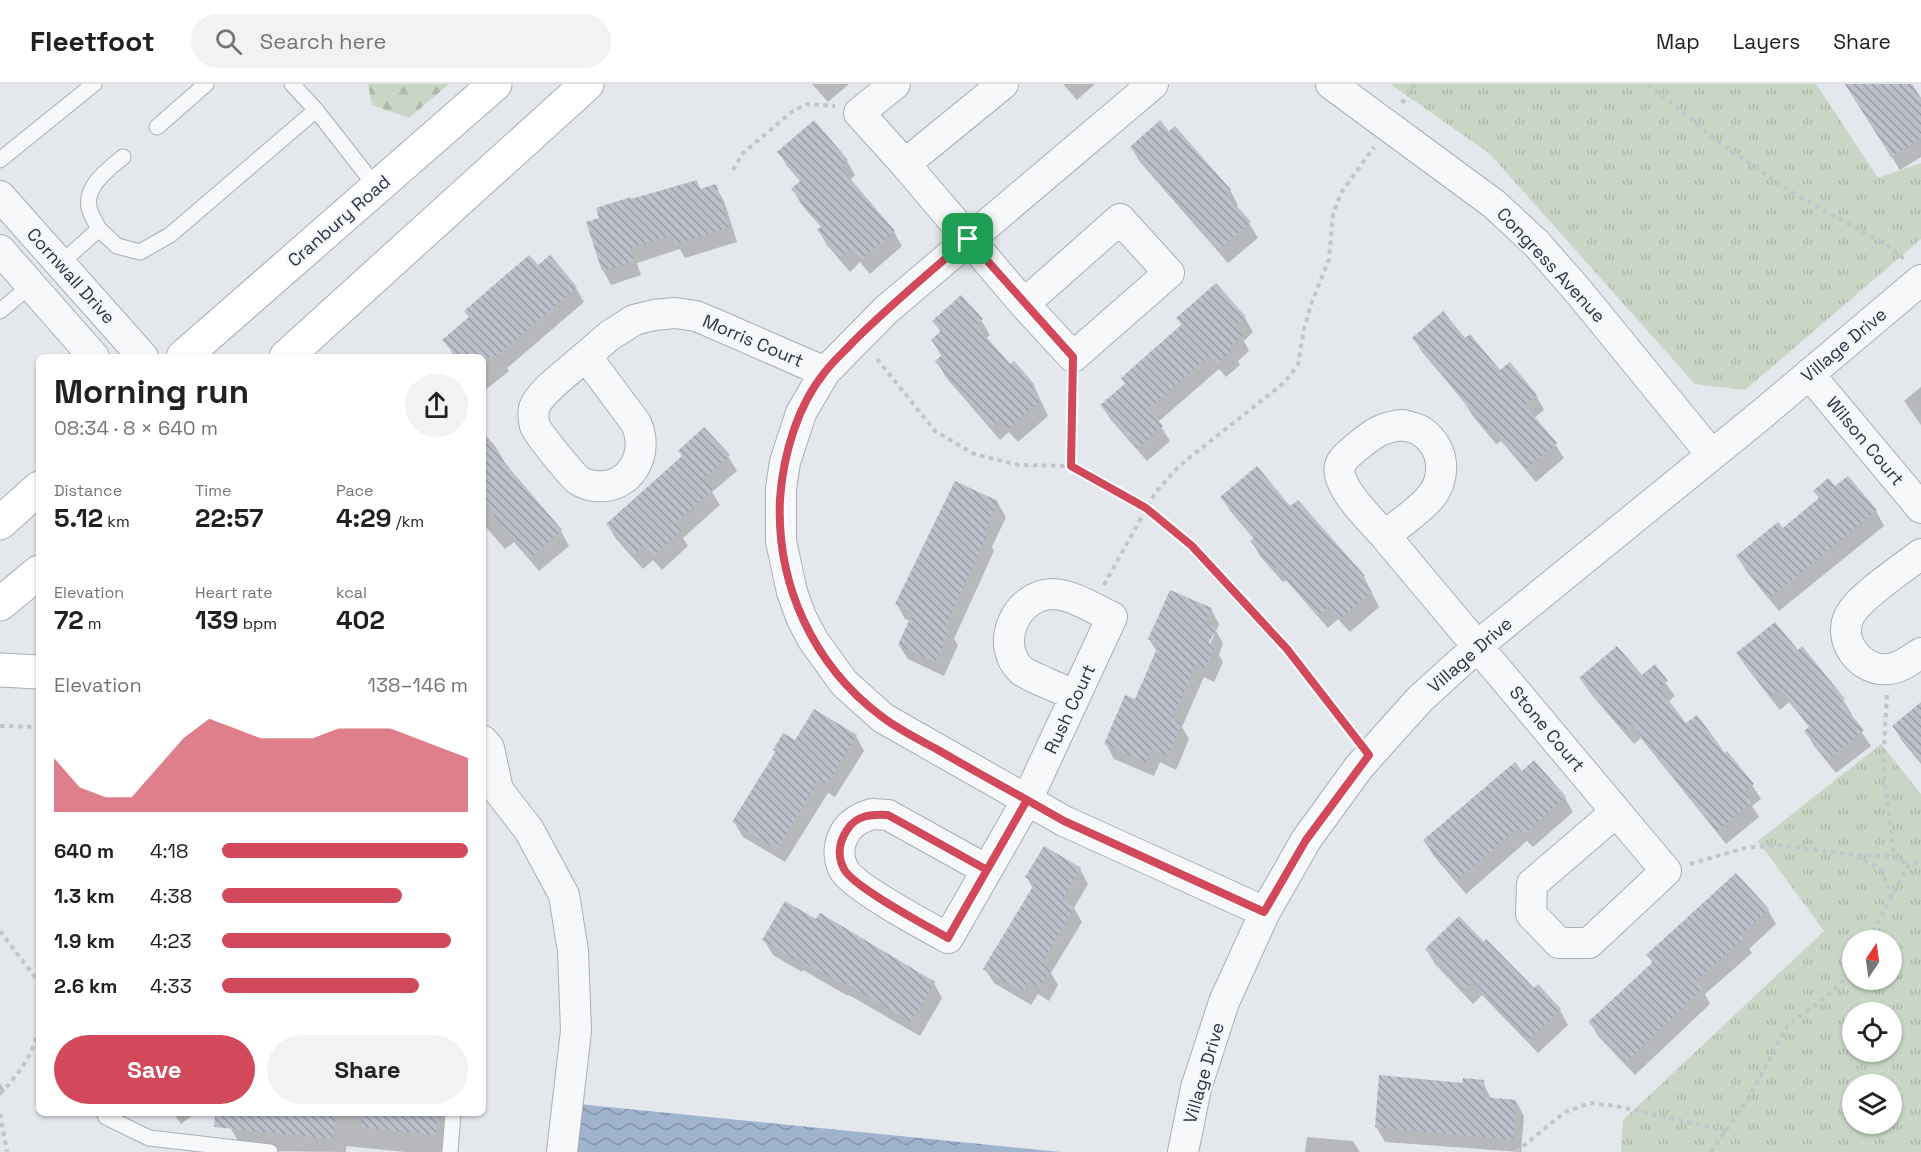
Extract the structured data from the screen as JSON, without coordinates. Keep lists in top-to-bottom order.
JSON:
{
  "streets": {
    "main road": ["Cranbury Road"],
    "street": [
      "Congress Avenue",
      "Cornwall Drive",
      "Morris Court",
      "Village Drive",
      "Wilson Court",
      "Rush Court",
      "Stone Court"
    ]
  },
  "crossings": [
    ["Congress Avenue", "Village Drive"],
    ["Village Drive", "Wilson Court"],
    ["Village Drive", "Stone Court"]
  ],
  "north": "top",
  "page": {
    "header": "Fleetfoot",
    "search": "Search here",
    "nav": ["Map", "Layers", "Share"],
    "heading": ["Morning run", "08:34 · 8 × 640 m"],
    "stats": [
      ["Distance", "5.12 km"],
      ["Time", "22:57"],
      ["Pace", "4:29 /km"],
      ["Elevation", "72 m"],
      ["Heart rate", "139 bpm"],
      ["kcal", "402"]
    ],
    "chart": ["Elevation", "138–146 m"],
    "list": [
      {
        "name": "640 m",
        "note": "4:18"
      },
      {
        "name": "1.3 km",
        "note": "4:38"
      },
      {
        "name": "1.9 km",
        "note": "4:23"
      },
      {
        "name": "2.6 km",
        "note": "4:33"
      }
    ],
    "buttons": ["Save", "Share"]
  }
}
